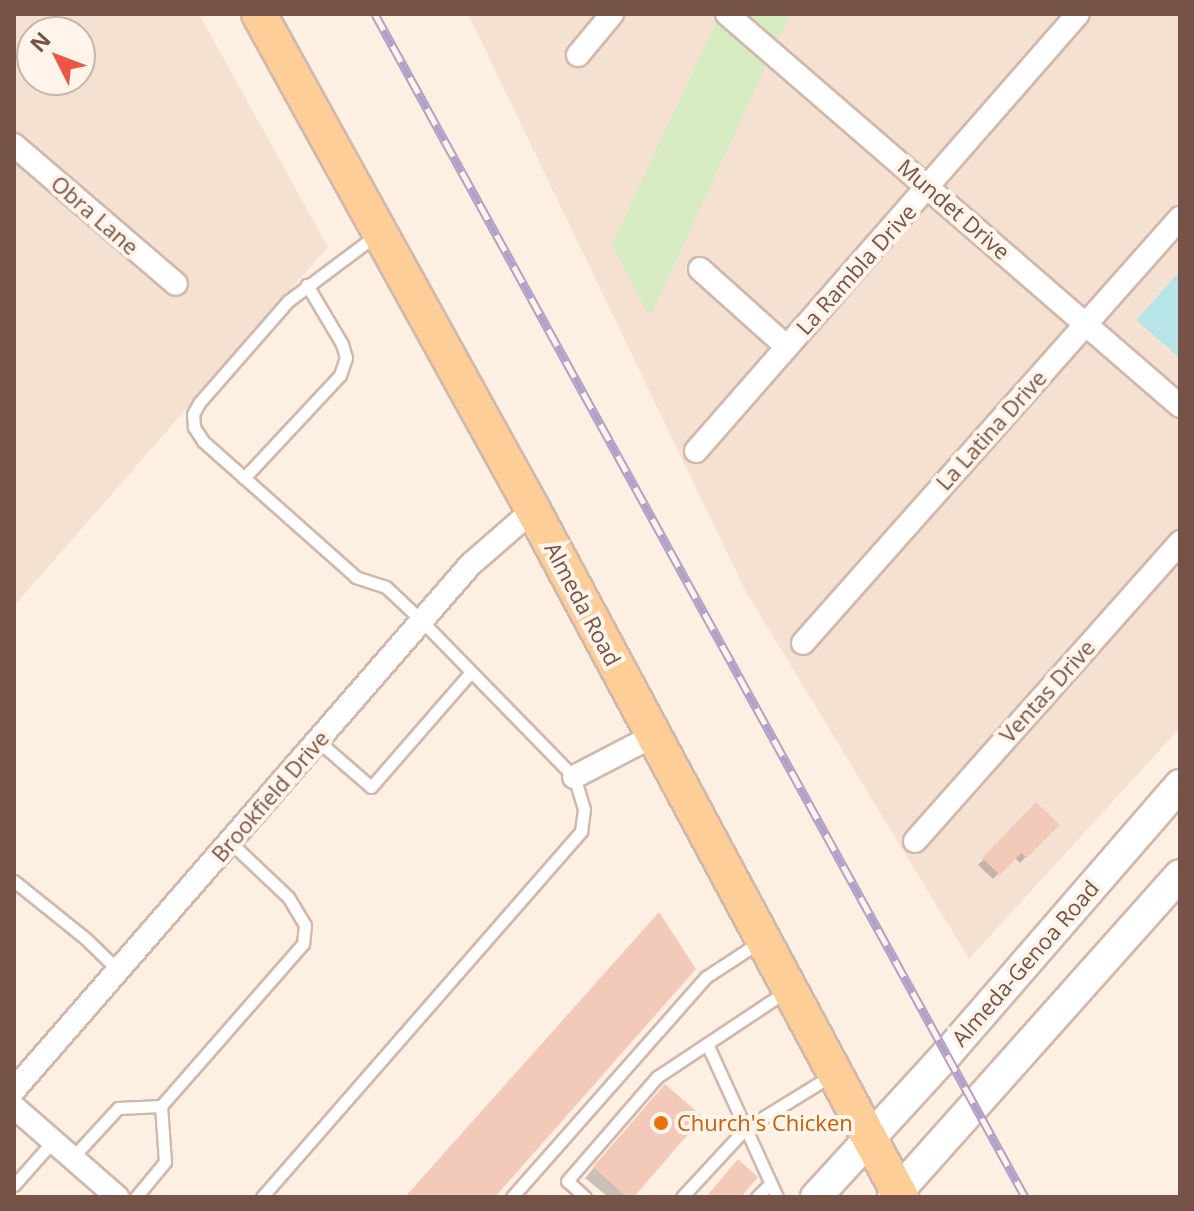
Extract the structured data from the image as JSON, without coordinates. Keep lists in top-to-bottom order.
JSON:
{
  "streets": {
    "main road": ["Almeda Road", "Almeda-Genoa Road"],
    "street": [
      "Mundet Drive",
      "Obra Lane",
      "La Rambla Drive",
      "La Latina Drive",
      "Ventas Drive",
      "Brookfield Drive"
    ]
  },
  "crossings": [
    ["Mundet Drive", "La Rambla Drive"],
    ["Mundet Drive", "La Latina Drive"],
    ["Almeda Road", "Brookfield Drive"],
    ["Almeda Road", "Almeda-Genoa Road"]
  ],
  "places": ["Church's Chicken"],
  "north": "top left"
}
